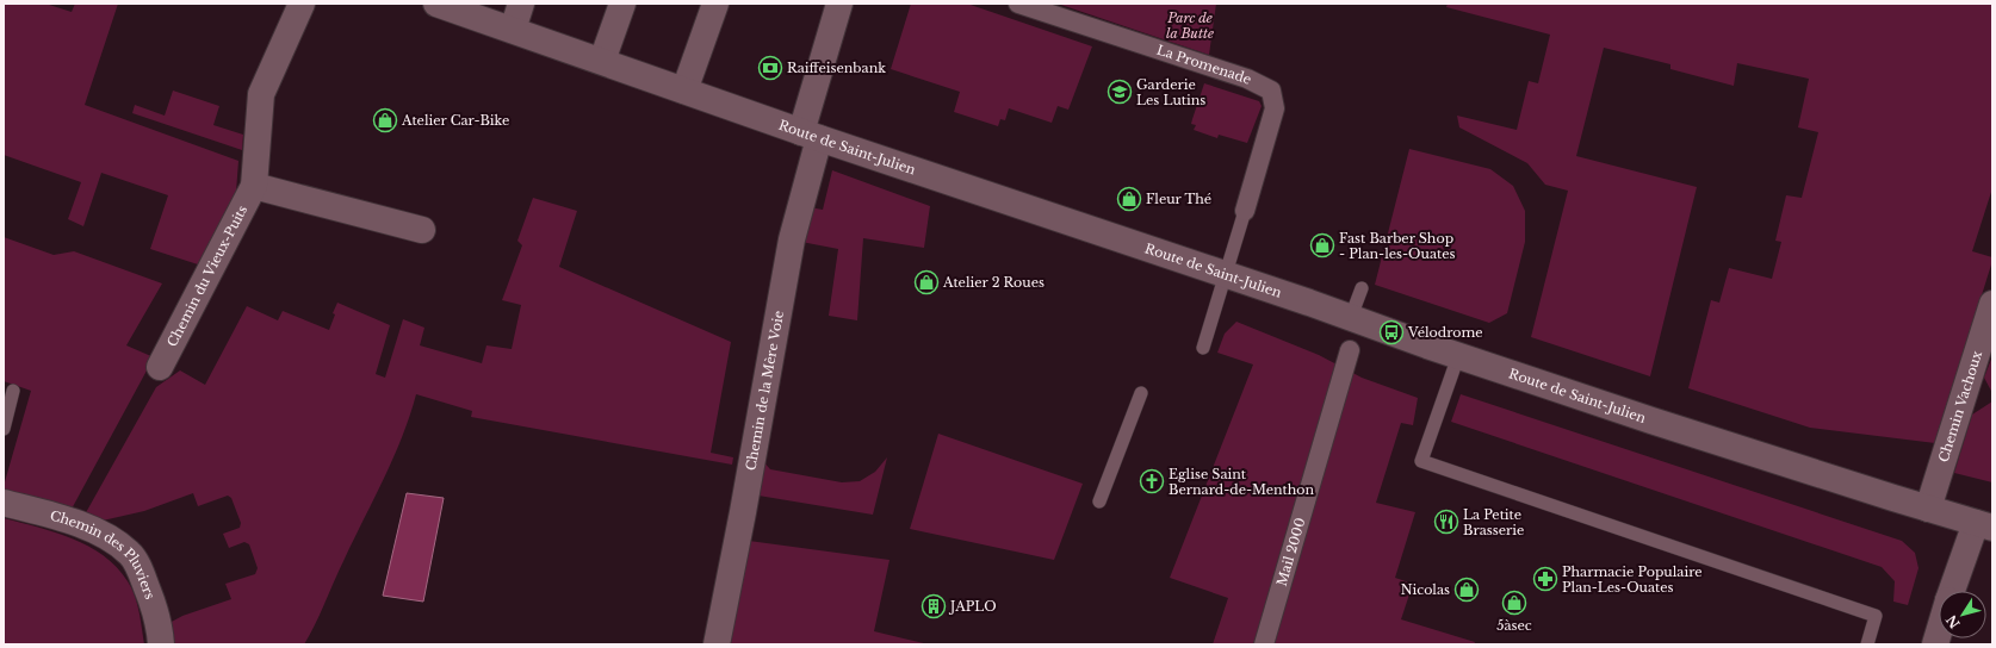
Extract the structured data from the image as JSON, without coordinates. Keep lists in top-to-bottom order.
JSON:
{
  "streets": {
    "street": [
      "La Promenade",
      "Route de Saint-Julien",
      "Chemin du Vieux-Puits",
      "Chemin de la Mère Voie",
      "Chemin Vachoux",
      "Mail 2000",
      "Chemin des Pluviers"
    ]
  },
  "crossings": [
    ["Route de Saint-Julien", "Chemin de la Mère Voie"],
    ["Route de Saint-Julien", "Chemin Vachoux"]
  ],
  "parks": ["Parc de la Butte"],
  "places": {
    "bank": ["Raiffeisenbank"],
    "school or university": ["Garderie Les Lutins"],
    "shop": [
      "Atelier Car-Bike",
      "Fleur Thé",
      "Fast Barber Shop - Plan-les-Ouates",
      "Atelier 2 Roues",
      "Nicolas",
      "5àsec"
    ],
    "bus stop": ["Vélodrome"],
    "church": ["Eglise Saint Bernard-de-Menthon"],
    "restaurant": ["La Petite Brasserie"],
    "pharmacy": ["Pharmacie Populaire Plan-Les-Ouates"],
    "building": ["JAPLO"]
  },
  "north": "bottom left"
}
